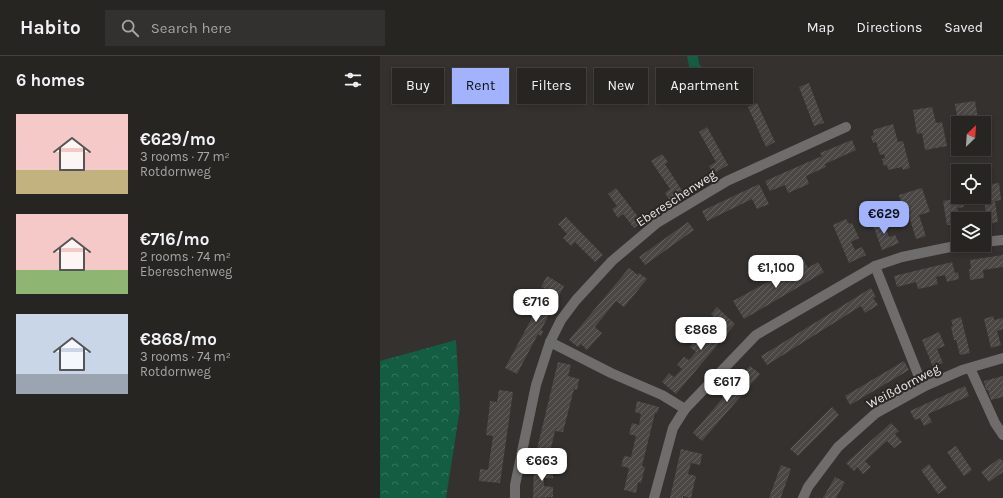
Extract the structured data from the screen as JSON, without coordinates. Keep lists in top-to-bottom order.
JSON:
{
  "streets": {
    "street": ["Ebereschenweg", "Weißdornweg"]
  },
  "north": "top right",
  "page": {
    "header": "Habito",
    "search": "Search here",
    "nav": ["Map", "Directions", "Saved"],
    "heading": "6 homes",
    "chip": [
      "Buy",
      "Rent",
      "Filters",
      "New",
      "Apartment"
    ],
    "list": [
      {
        "name": "€629/mo",
        "note": "3 rooms · 77 m² · Rotdornweg"
      },
      {
        "name": "€716/mo",
        "note": "2 rooms · 74 m² · Ebereschenweg"
      },
      {
        "name": "€868/mo",
        "note": "3 rooms · 74 m² · Rotdornweg"
      }
    ],
    "price": [
      "€629",
      "€1,100",
      "€716",
      "€868",
      "€617",
      "€663"
    ]
  }
}
